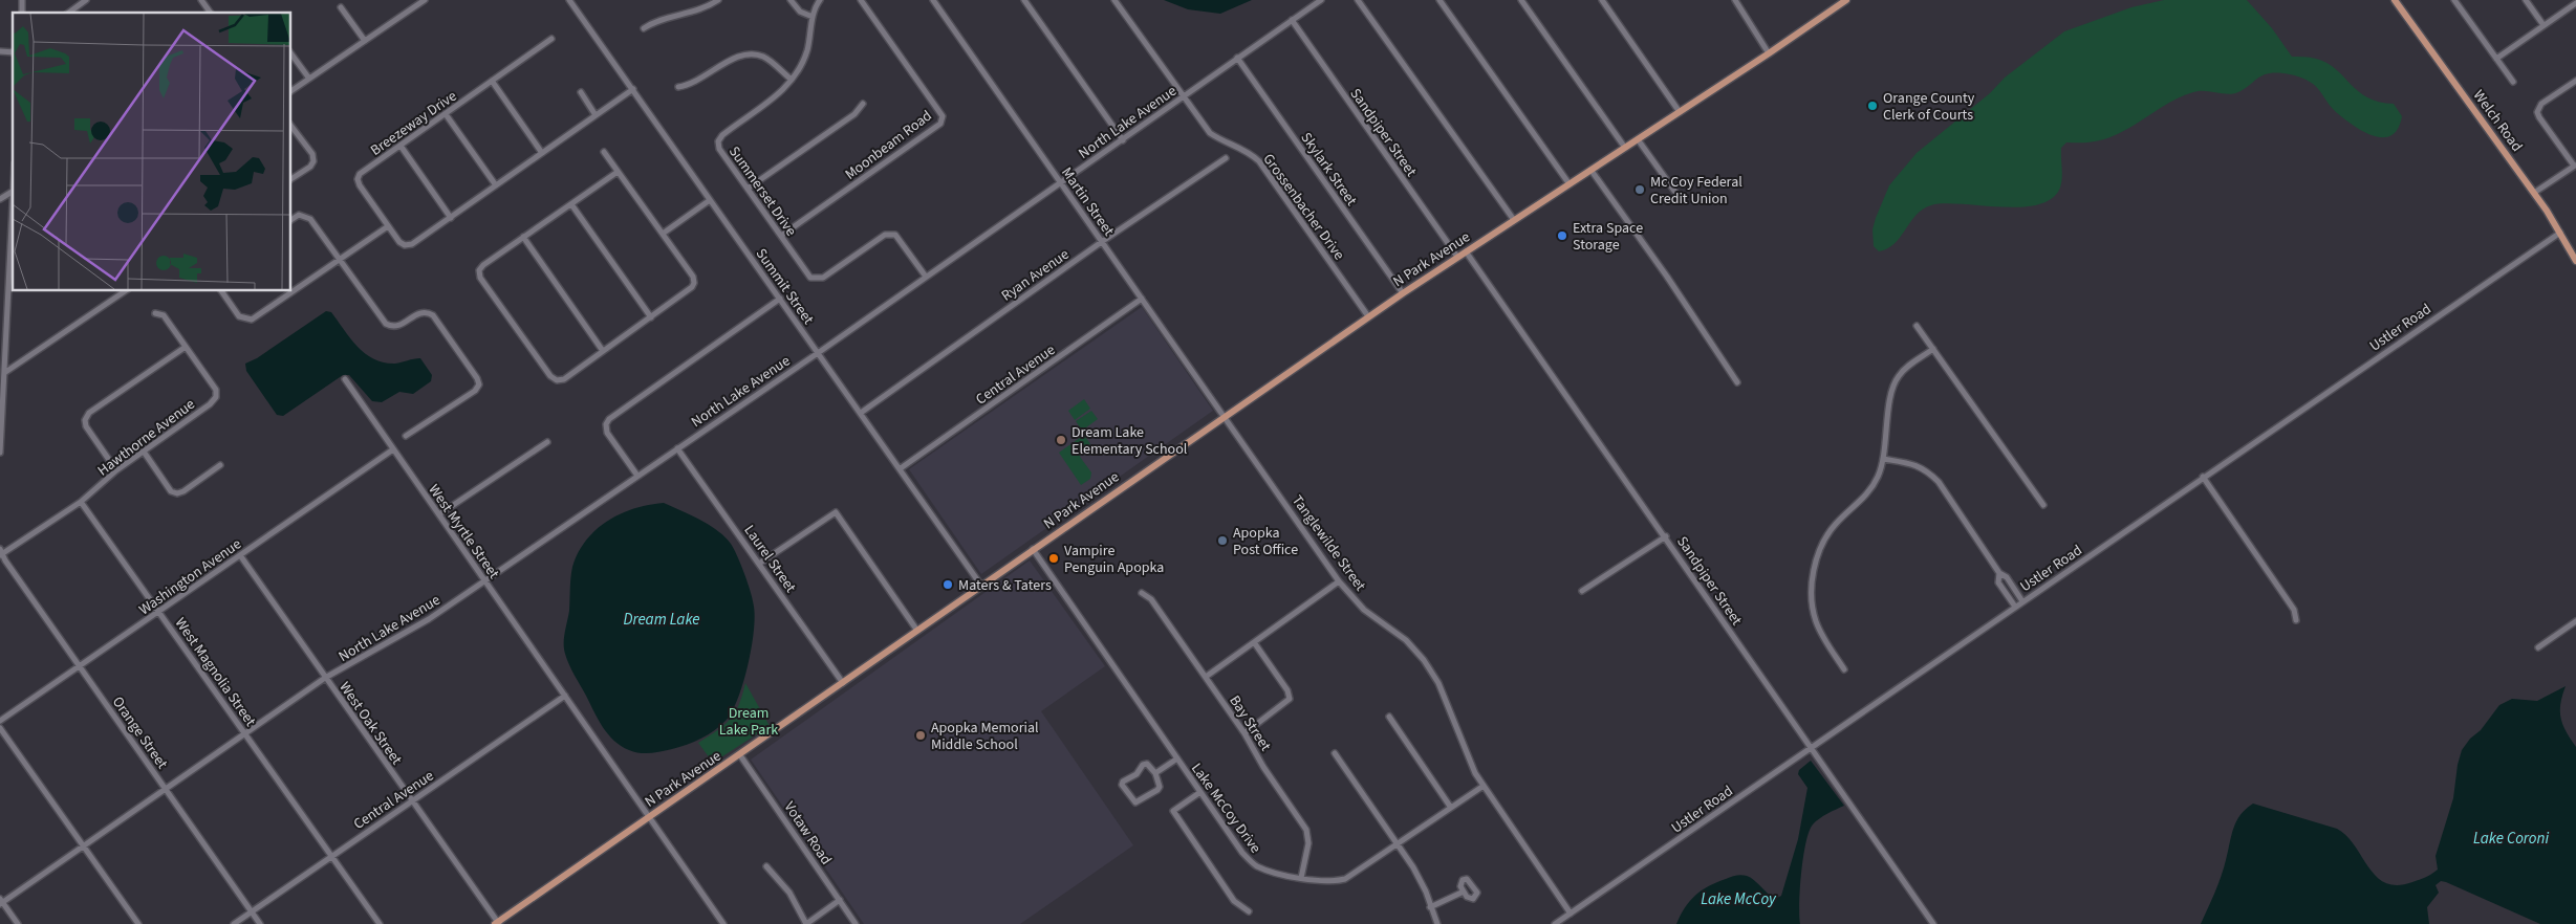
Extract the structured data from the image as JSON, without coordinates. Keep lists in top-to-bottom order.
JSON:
{
  "streets": {
    "main road": ["Welch Road", "N Park Avenue"],
    "street": [
      "North Lake Avenue",
      "Breezeway Drive",
      "Sandpiper Street",
      "Moonbeam Road",
      "Skylark Street",
      "Summerset Drive",
      "Martin Street",
      "Grossenbacher Drive",
      "Ryan Avenue",
      "Summit Street",
      "Ustler Road",
      "Central Avenue",
      "Hawthorne Avenue",
      "West Myrtle Street",
      "Tanglewilde Street",
      "Laurel Street",
      "Washington Avenue",
      "West Magnolia Street",
      "West Oak Street",
      "Bay Street",
      "Orange Street",
      "Lake McCoy Drive",
      "Votaw Road"
    ]
  },
  "crossings": [
    ["Welch Road", "Ustler Road"],
    ["North Lake Avenue", "Sandpiper Street"],
    ["North Lake Avenue", "Skylark Street"],
    ["North Lake Avenue", "Summerset Drive"],
    ["North Lake Avenue", "Martin Street"],
    ["North Lake Avenue", "Grossenbacher Drive"],
    ["North Lake Avenue", "Summit Street"],
    ["North Lake Avenue", "West Myrtle Street"],
    ["North Lake Avenue", "Laurel Street"],
    ["North Lake Avenue", "West Magnolia Street"],
    ["North Lake Avenue", "West Oak Street"],
    ["North Lake Avenue", "Orange Street"],
    ["Sandpiper Street", "N Park Avenue"],
    ["Sandpiper Street", "Ustler Road"],
    ["Moonbeam Road", "Summerset Drive"],
    ["Skylark Street", "N Park Avenue"],
    ["Martin Street", "N Park Avenue"],
    ["Martin Street", "Ryan Avenue"],
    ["Martin Street", "Central Avenue"],
    ["Martin Street", "Tanglewilde Street"],
    ["Grossenbacher Drive", "N Park Avenue"],
    ["N Park Avenue", "Summit Street"],
    ["N Park Avenue", "West Myrtle Street"],
    ["N Park Avenue", "Tanglewilde Street"],
    ["N Park Avenue", "Laurel Street"],
    ["N Park Avenue", "West Oak Street"],
    ["N Park Avenue", "Lake McCoy Drive"],
    ["N Park Avenue", "Votaw Road"],
    ["Ryan Avenue", "Summit Street"],
    ["Summit Street", "Central Avenue"],
    ["Ustler Road", "Tanglewilde Street"],
    ["Central Avenue", "West Myrtle Street"],
    ["Central Avenue", "West Magnolia Street"],
    ["Central Avenue", "West Oak Street"],
    ["Central Avenue", "Orange Street"],
    ["Hawthorne Avenue", "West Magnolia Street"],
    ["Hawthorne Avenue", "Orange Street"],
    ["West Myrtle Street", "Washington Avenue"],
    ["Tanglewilde Street", "Lake McCoy Drive"],
    ["Washington Avenue", "West Magnolia Street"],
    ["Washington Avenue", "West Oak Street"],
    ["Washington Avenue", "Orange Street"],
    ["Bay Street", "Lake McCoy Drive"]
  ],
  "water": ["Dream Lake", "Lake Coroni", "Lake McCoy"],
  "parks": ["Dream Lake Park"],
  "places": [
    "Orange County Clerk of Courts",
    "Mc Coy Federal Credit Union",
    "Extra Space Storage",
    "Dream Lake Elementary School",
    "Apopka Post Office",
    "Vampire Penguin Apopka",
    "Maters & Taters",
    "Apopka Memorial Middle School"
  ]
}
